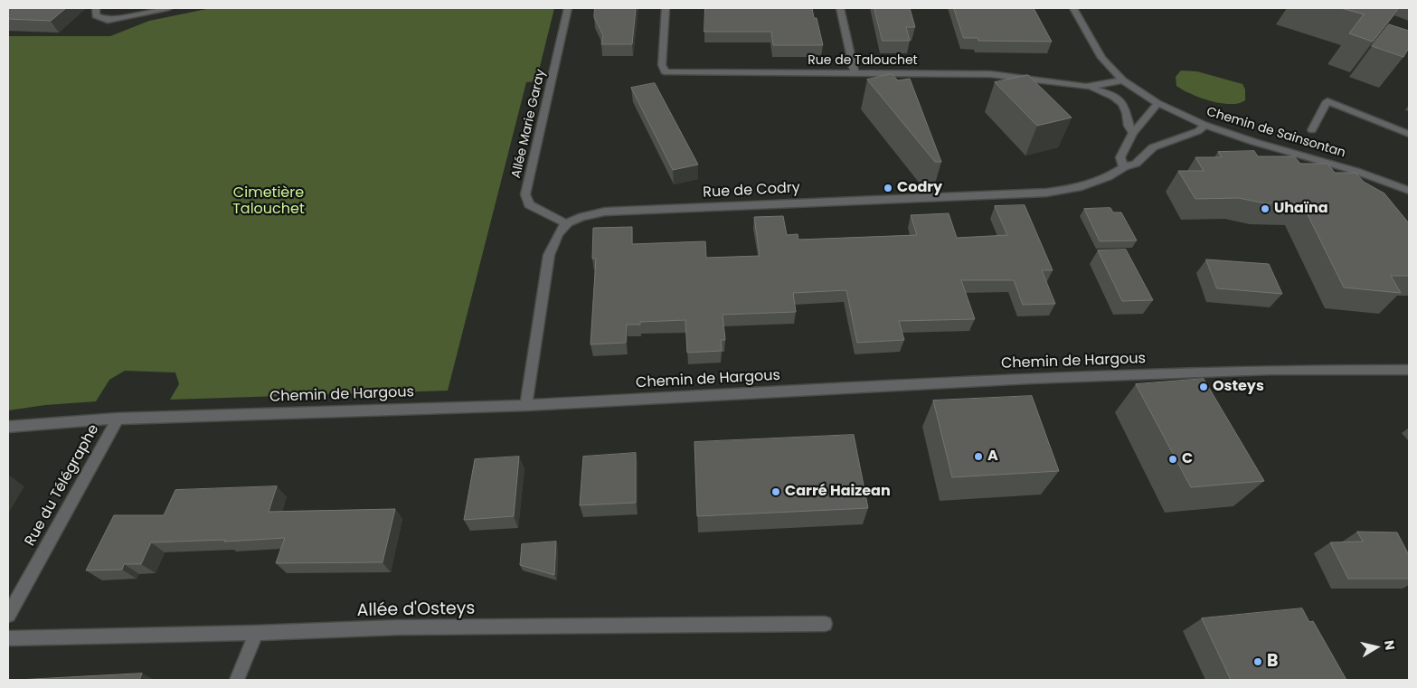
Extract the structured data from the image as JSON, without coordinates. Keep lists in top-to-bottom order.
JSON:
{
  "streets": {
    "street": [
      "Rue de Talouchet",
      "Allée Marie Garay",
      "Chemin de Sainsontan",
      "Rue de Codry",
      "Chemin de Hargous",
      "Rue du Télégraphe",
      "Allée d'Osteys"
    ]
  },
  "crossings": [
    ["Rue de Talouchet", "Chemin de Sainsontan"],
    ["Allée Marie Garay", "Rue de Codry"],
    ["Chemin de Sainsontan", "Rue de Codry"],
    ["Chemin de Hargous", "Rue du Télégraphe"]
  ],
  "parks": ["Cimetière Talouchet"],
  "places": [
    "Codry",
    "Uhaïna",
    "Osteys",
    "A",
    "C",
    "Carré Haizean",
    "B"
  ],
  "north": "right"
}
